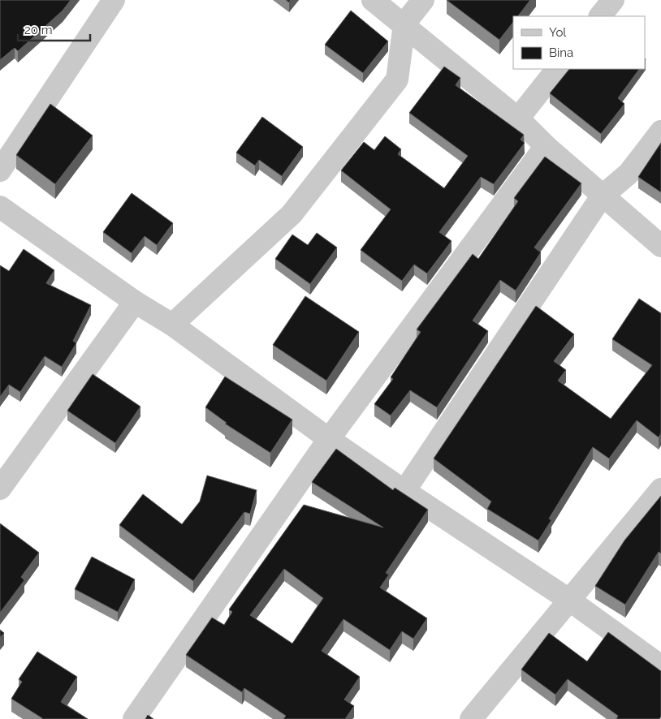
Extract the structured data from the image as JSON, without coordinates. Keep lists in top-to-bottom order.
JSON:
{
  "legend": ["Yol", "Bina"],
  "scale_bar": "20 m"
}
